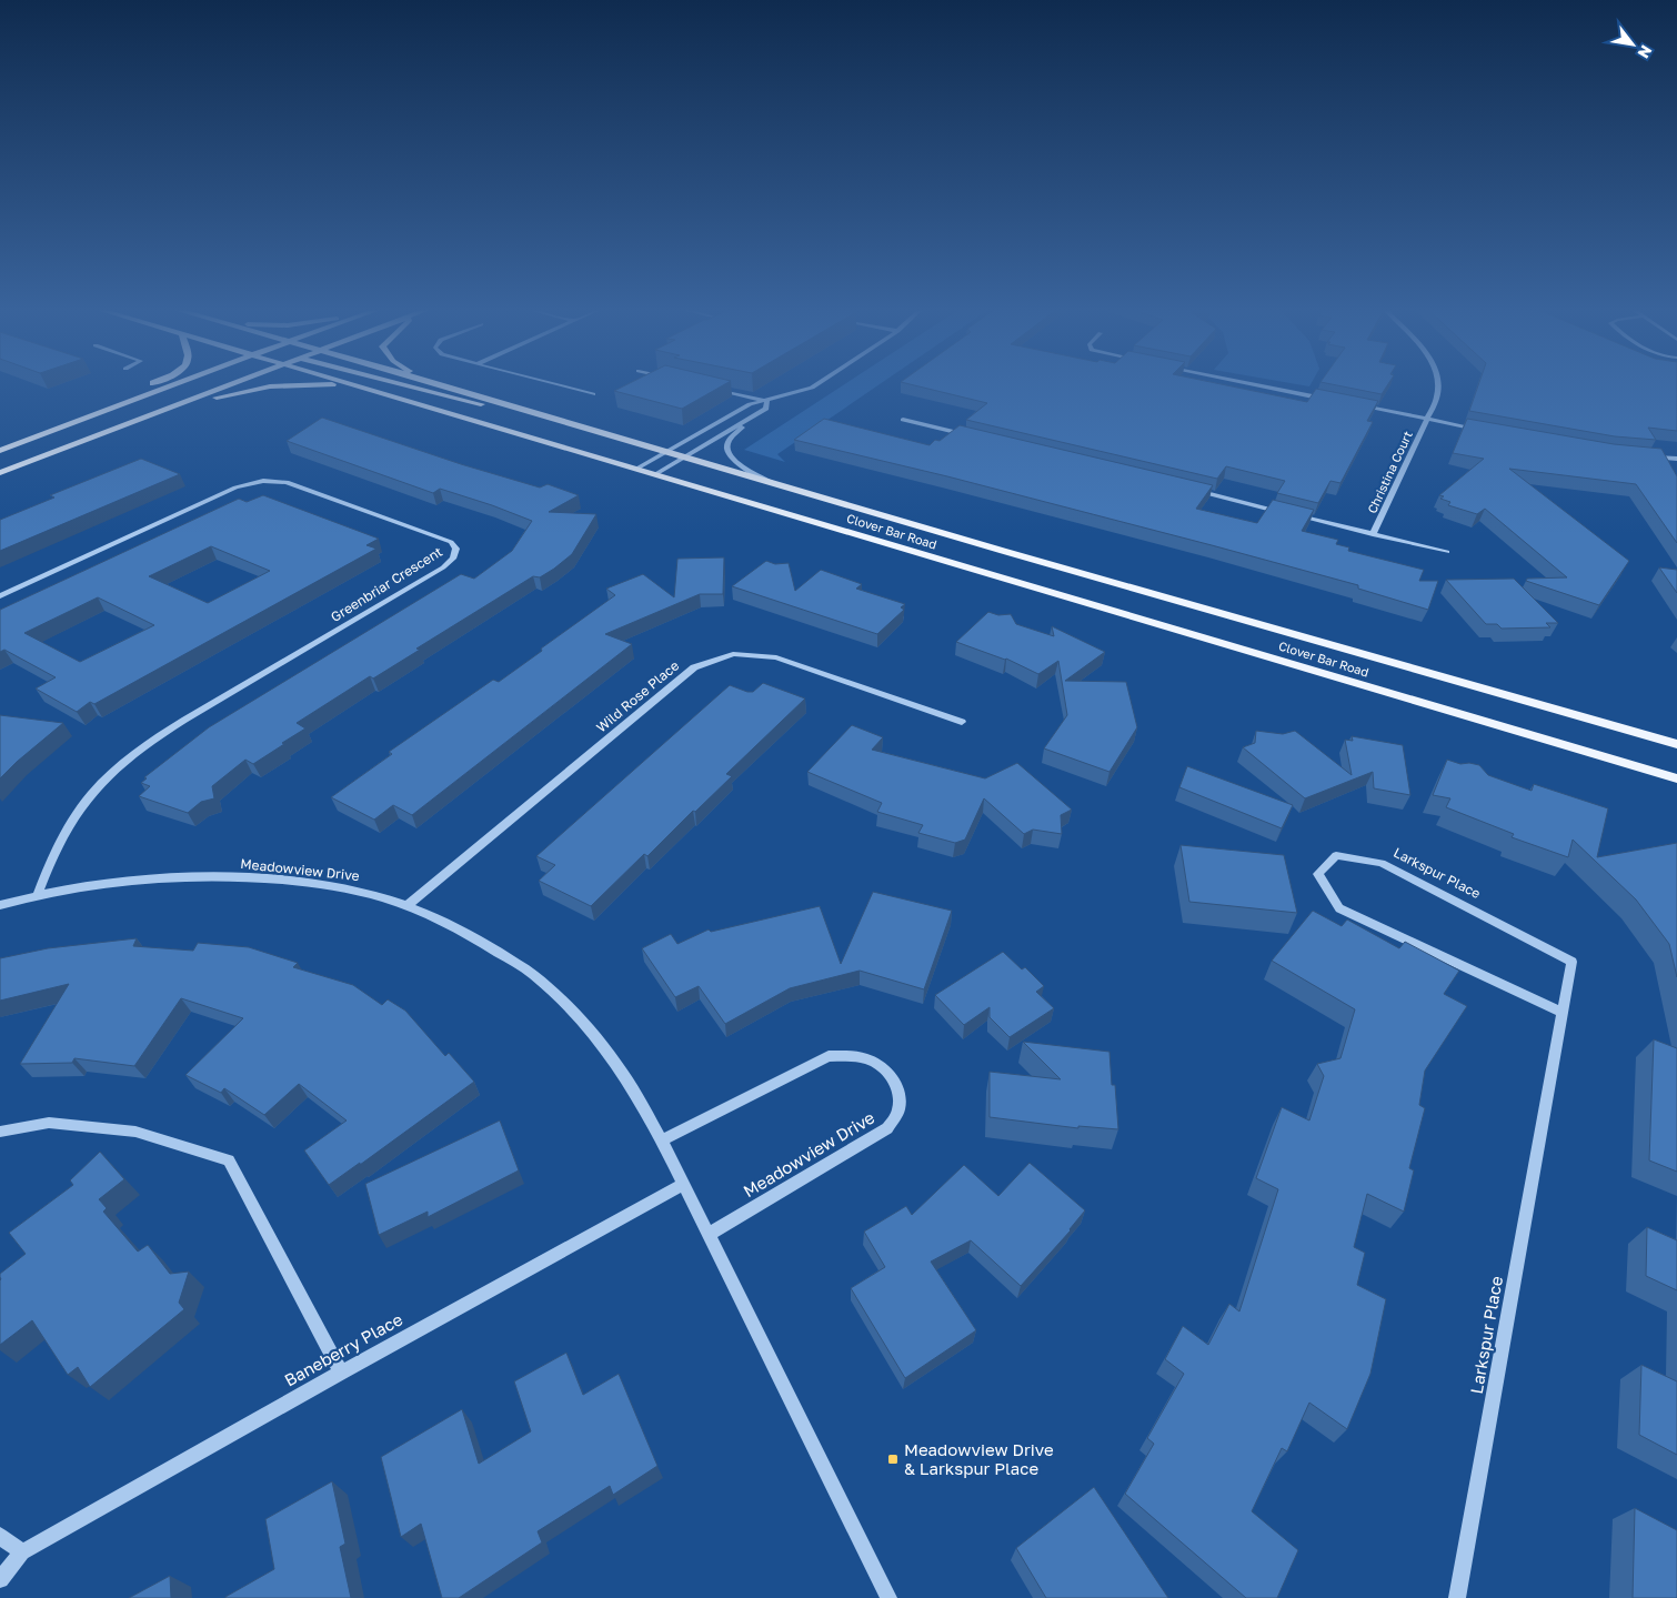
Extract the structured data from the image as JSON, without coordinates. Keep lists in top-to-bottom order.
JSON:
{
  "streets": {
    "main road": ["Clover Bar Road"],
    "street": [
      "Christina Court",
      "Greenbriar Crescent",
      "Wild Rose Place",
      "Meadowview Drive",
      "Larkspur Place",
      "Baneberry Place"
    ]
  },
  "crossings": [
    ["Greenbriar Crescent", "Meadowview Drive"],
    ["Wild Rose Place", "Meadowview Drive"],
    ["Meadowview Drive", "Baneberry Place"]
  ],
  "places": {
    "transit": ["Meadowview Drive & Larkspur Place"]
  },
  "north": "bottom right"
}
